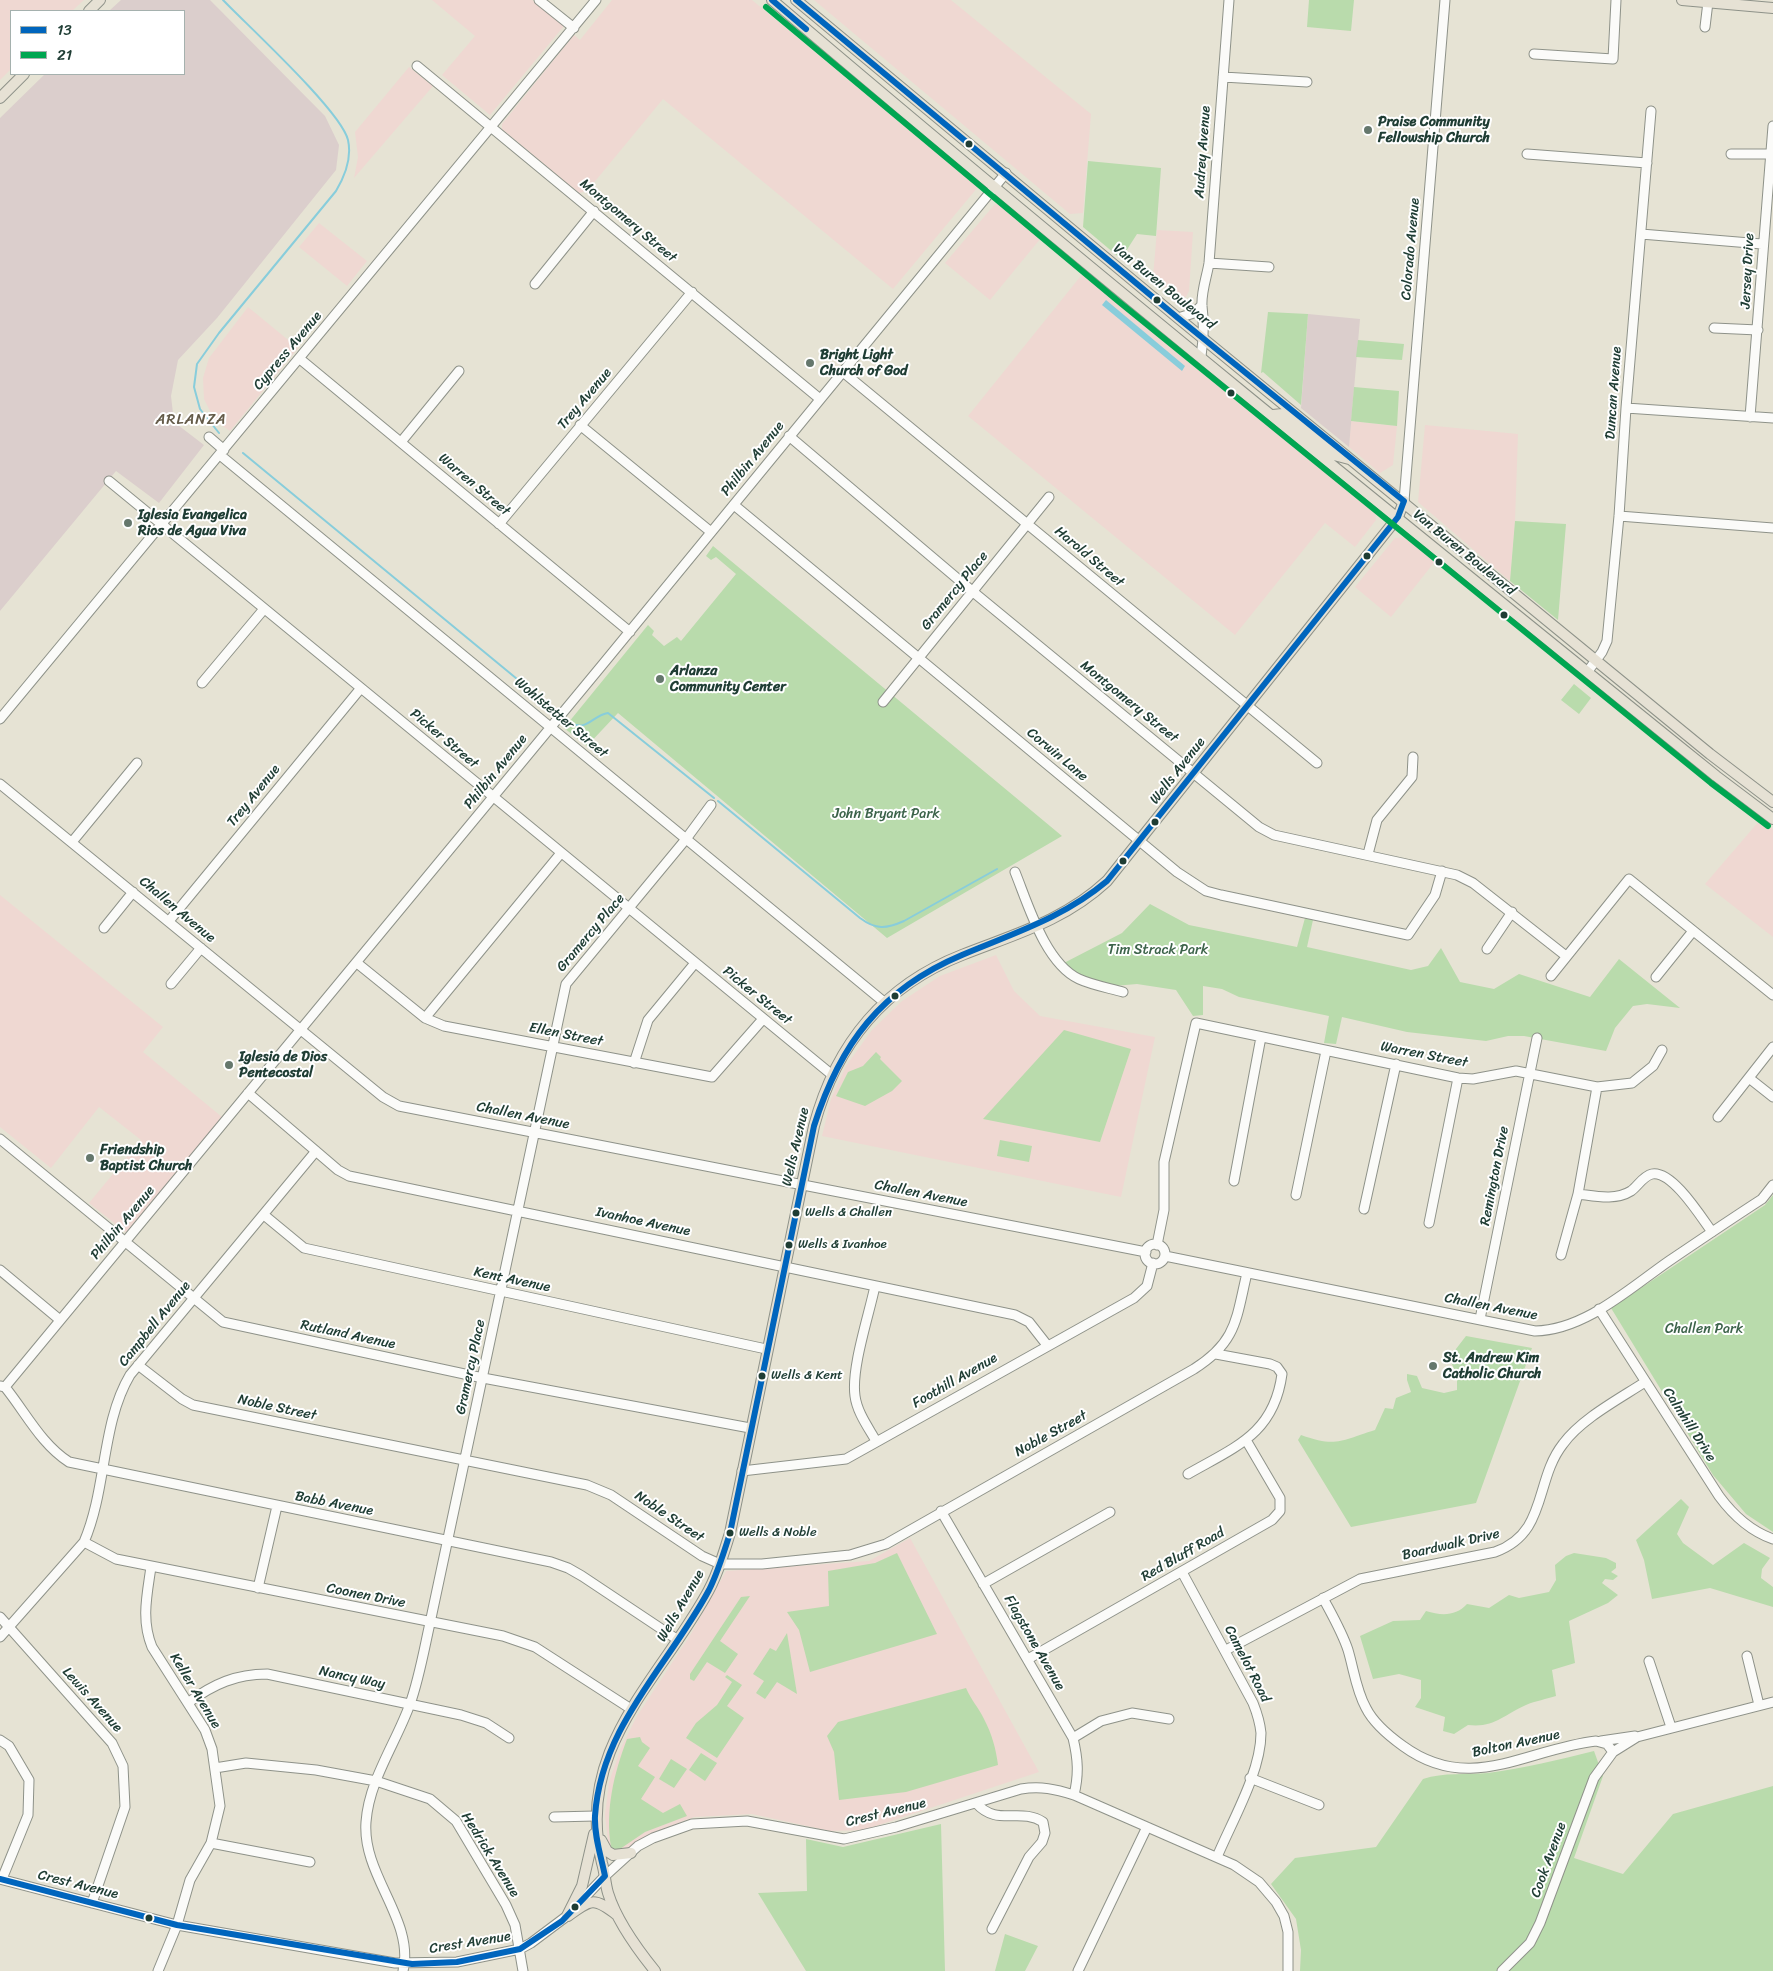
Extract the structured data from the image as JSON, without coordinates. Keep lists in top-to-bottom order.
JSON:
{
  "streets": {
    "main road": ["Van Buren Boulevard", "Wells Avenue"],
    "street": [
      "Audrey Avenue",
      "Montgomery Street",
      "Colorado Avenue",
      "Jersey Drive",
      "Cypress Avenue",
      "Duncan Avenue",
      "Trey Avenue",
      "Philbin Avenue",
      "Warren Street",
      "Harold Street",
      "Gramercy Place",
      "Wohlstetter Street",
      "Picker Street",
      "Corwin Lane",
      "Challen Avenue",
      "Ellen Street",
      "Remington Drive",
      "Ivanhoe Avenue",
      "Kent Avenue",
      "Campbell Avenue",
      "Rutland Avenue",
      "Foothill Avenue",
      "Noble Street",
      "Calmhill Drive",
      "Babb Avenue",
      "Boardwalk Drive",
      "Red Bluff Road",
      "Coonen Drive",
      "Flagstone Avenue",
      "Camelot Road",
      "Nancy Way",
      "Keller Avenue",
      "Lewis Avenue",
      "Bolton Avenue",
      "Crest Avenue",
      "Hedrick Avenue",
      "Cook Avenue"
    ]
  },
  "crossings": [
    ["Audrey Avenue", "Van Buren Boulevard"],
    ["Montgomery Street", "Cypress Avenue"],
    ["Montgomery Street", "Trey Avenue"],
    ["Montgomery Street", "Philbin Avenue"],
    ["Montgomery Street", "Gramercy Place"],
    ["Montgomery Street", "Corwin Lane"],
    ["Montgomery Street", "Wells Avenue"],
    ["Colorado Avenue", "Van Buren Boulevard"],
    ["Colorado Avenue", "Wells Avenue"],
    ["Van Buren Boulevard", "Duncan Avenue"],
    ["Van Buren Boulevard", "Philbin Avenue"],
    ["Van Buren Boulevard", "Wells Avenue"],
    ["Cypress Avenue", "Warren Street"],
    ["Cypress Avenue", "Wohlstetter Street"],
    ["Cypress Avenue", "Picker Street"],
    ["Trey Avenue", "Warren Street"],
    ["Trey Avenue", "Picker Street"],
    ["Trey Avenue", "Challen Avenue"],
    ["Philbin Avenue", "Warren Street"],
    ["Philbin Avenue", "Harold Street"],
    ["Philbin Avenue", "Wohlstetter Street"],
    ["Philbin Avenue", "Picker Street"],
    ["Philbin Avenue", "Corwin Lane"],
    ["Philbin Avenue", "Challen Avenue"],
    ["Philbin Avenue", "Ellen Street"],
    ["Philbin Avenue", "Ivanhoe Avenue"],
    ["Philbin Avenue", "Rutland Avenue"],
    ["Philbin Avenue", "Babb Avenue"],
    ["Warren Street", "Challen Avenue"],
    ["Warren Street", "Remington Drive"],
    ["Warren Street", "Foothill Avenue"],
    ["Harold Street", "Gramercy Place"],
    ["Harold Street", "Wells Avenue"],
    ["Gramercy Place", "Wohlstetter Street"],
    ["Gramercy Place", "Picker Street"],
    ["Gramercy Place", "Corwin Lane"],
    ["Gramercy Place", "Challen Avenue"],
    ["Gramercy Place", "Ellen Street"],
    ["Gramercy Place", "Ivanhoe Avenue"],
    ["Gramercy Place", "Kent Avenue"],
    ["Gramercy Place", "Rutland Avenue"],
    ["Gramercy Place", "Noble Street"],
    ["Gramercy Place", "Babb Avenue"],
    ["Gramercy Place", "Coonen Drive"],
    ["Gramercy Place", "Nancy Way"],
    ["Gramercy Place", "Crest Avenue"],
    ["Gramercy Place", "Hedrick Avenue"],
    ["Wohlstetter Street", "Wells Avenue"],
    ["Picker Street", "Wells Avenue"],
    ["Picker Street", "Ellen Street"],
    ["Corwin Lane", "Wells Avenue"],
    ["Wells Avenue", "Challen Avenue"],
    ["Wells Avenue", "Ivanhoe Avenue"],
    ["Wells Avenue", "Kent Avenue"],
    ["Wells Avenue", "Rutland Avenue"],
    ["Wells Avenue", "Foothill Avenue"],
    ["Wells Avenue", "Noble Street"],
    ["Wells Avenue", "Babb Avenue"],
    ["Wells Avenue", "Coonen Drive"],
    ["Wells Avenue", "Crest Avenue"],
    ["Challen Avenue", "Remington Drive"],
    ["Challen Avenue", "Foothill Avenue"],
    ["Challen Avenue", "Noble Street"],
    ["Challen Avenue", "Calmhill Drive"],
    ["Ivanhoe Avenue", "Campbell Avenue"],
    ["Ivanhoe Avenue", "Foothill Avenue"],
    ["Kent Avenue", "Campbell Avenue"],
    ["Campbell Avenue", "Rutland Avenue"],
    ["Campbell Avenue", "Noble Street"],
    ["Campbell Avenue", "Babb Avenue"],
    ["Campbell Avenue", "Coonen Drive"],
    ["Campbell Avenue", "Lewis Avenue"],
    ["Noble Street", "Flagstone Avenue"],
    ["Calmhill Drive", "Boardwalk Drive"],
    ["Boardwalk Drive", "Camelot Road"],
    ["Boardwalk Drive", "Bolton Avenue"],
    ["Red Bluff Road", "Flagstone Avenue"],
    ["Red Bluff Road", "Camelot Road"],
    ["Coonen Drive", "Keller Avenue"],
    ["Flagstone Avenue", "Crest Avenue"],
    ["Camelot Road", "Crest Avenue"],
    ["Nancy Way", "Keller Avenue"],
    ["Keller Avenue", "Crest Avenue"],
    ["Keller Avenue", "Hedrick Avenue"],
    ["Lewis Avenue", "Crest Avenue"],
    ["Bolton Avenue", "Cook Avenue"],
    ["Crest Avenue", "Hedrick Avenue"]
  ],
  "districts": ["ARLANZA"],
  "parks": ["John Bryant Park", "Tim Strack Park", "Challen Park"],
  "places": [
    "Praise Community Fellowship Church",
    "Bright Light Church of God",
    "Iglesia Evangelica Rios de Agua Viva",
    "Arlanza Community Center",
    "Iglesia de Dios Pentecostal",
    "Friendship Baptist Church",
    "Wells & Challen",
    "Wells & Ivanhoe",
    "St. Andrew Kim Catholic Church",
    "Wells & Kent",
    "Wells & Noble"
  ],
  "lines": ["transit line 13", "transit line 21"],
  "legend": ["13", "21"]
}
